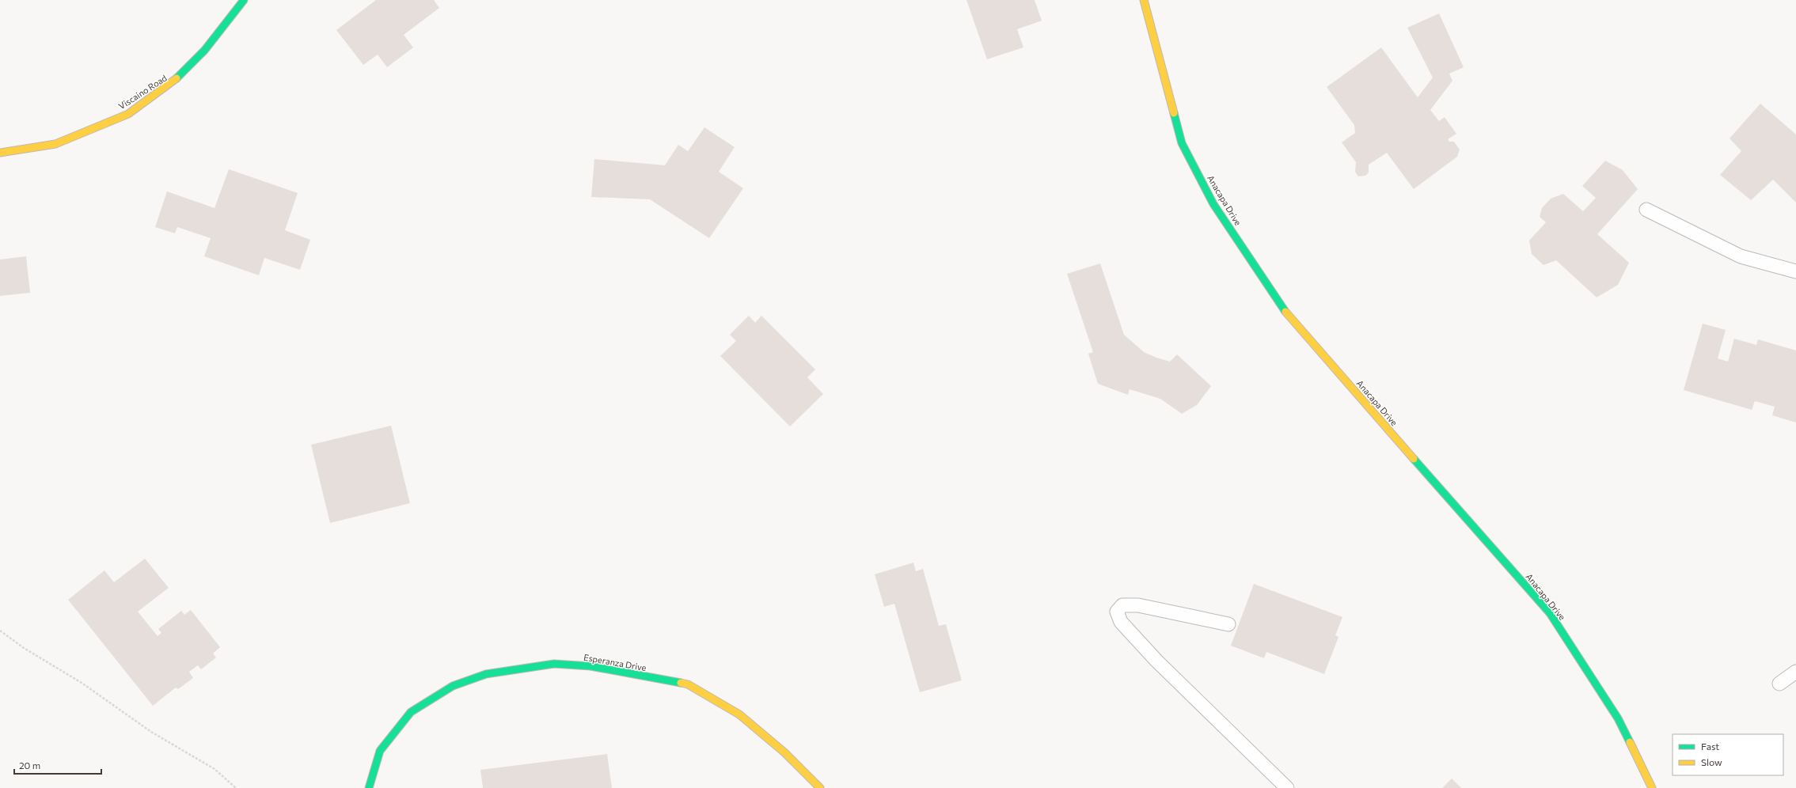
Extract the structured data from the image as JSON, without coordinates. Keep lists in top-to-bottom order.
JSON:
{
  "streets": {
    "street": ["Viscaino Road", "Anacapa Drive", "Esperanza Drive"]
  },
  "legend": ["Fast", "Slow"],
  "scale_bar": "20 m"
}
